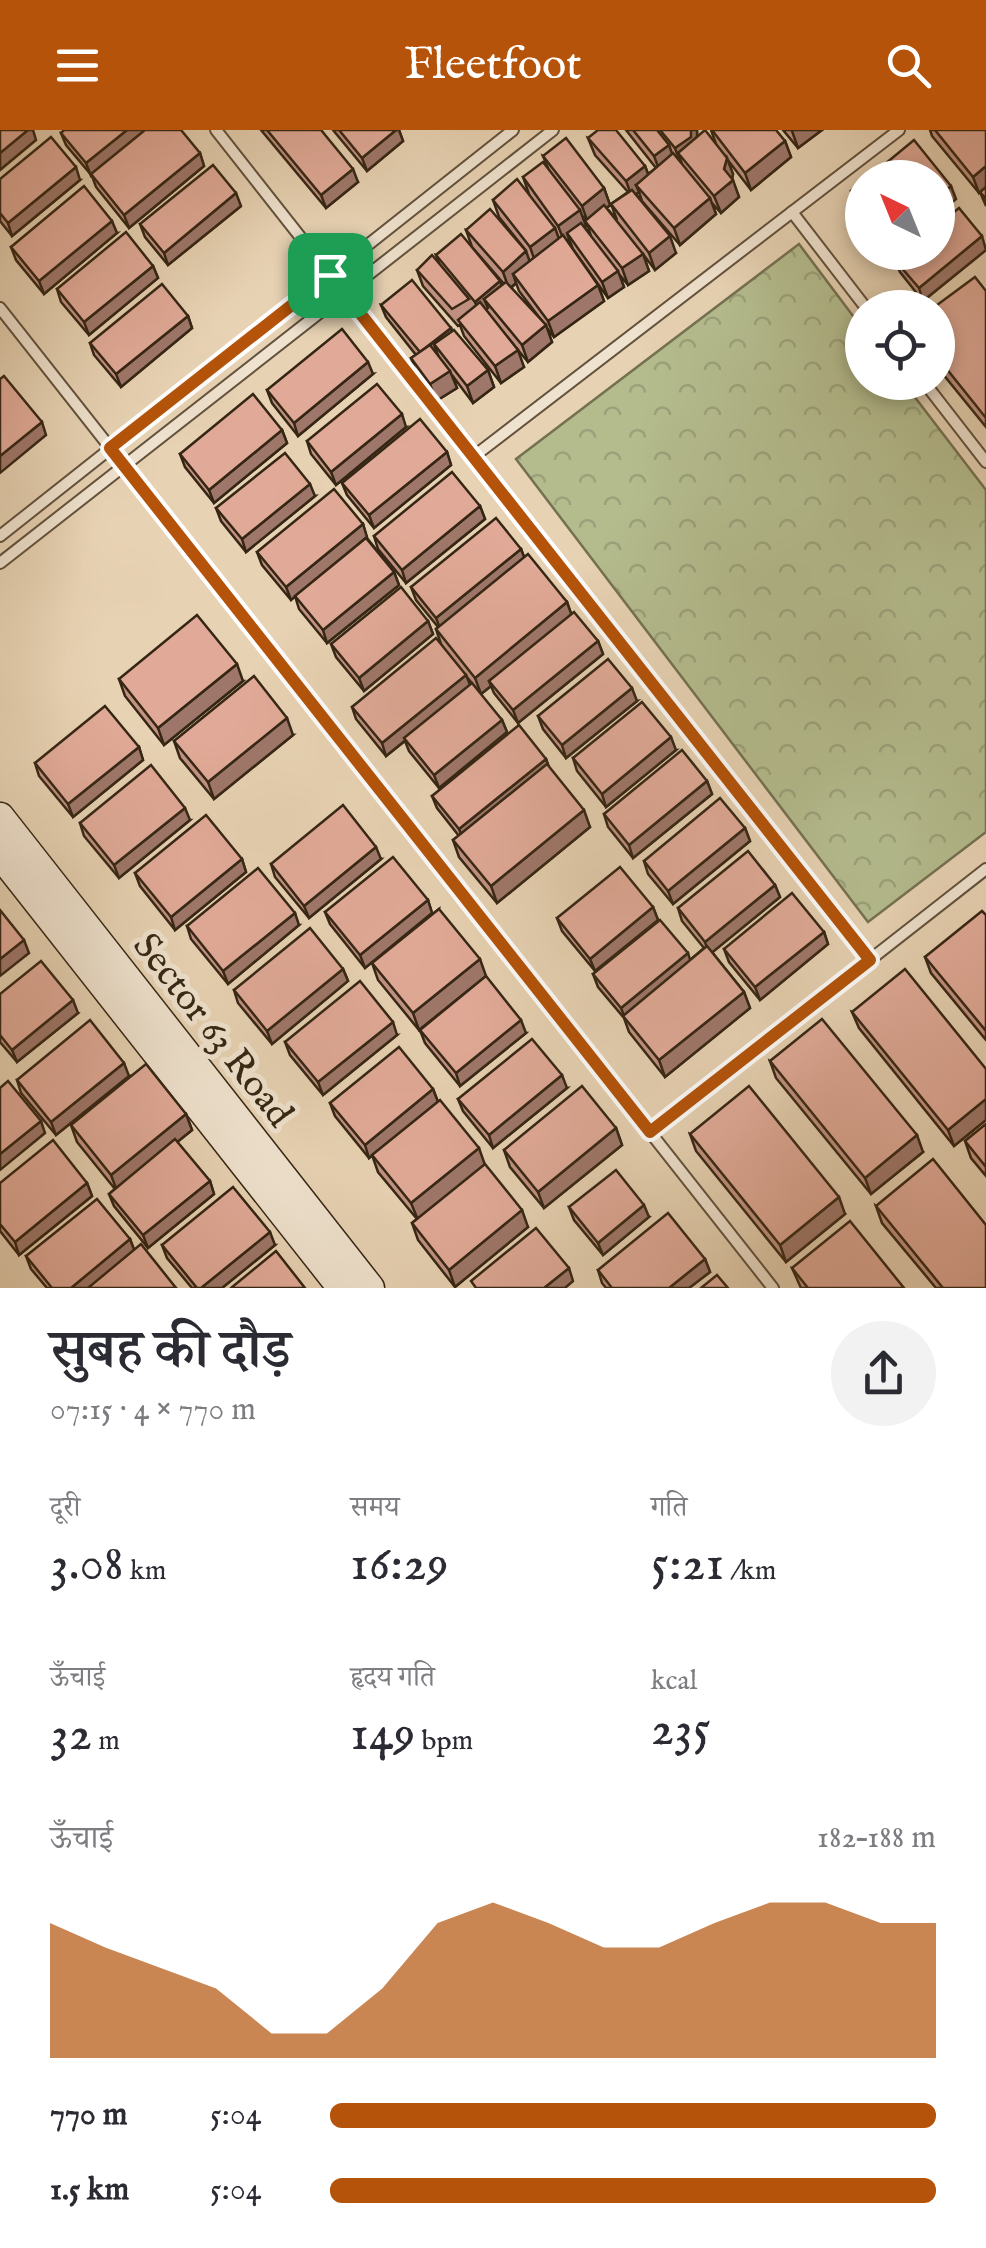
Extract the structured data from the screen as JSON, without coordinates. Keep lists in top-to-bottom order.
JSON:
{
  "streets": {
    "street": ["Sector 63 Road"]
  },
  "north": "top left",
  "page": {
    "header": "Fleetfoot",
    "heading": ["सुबह की दौड़", "07:15 · 4 × 770 m"],
    "stats": [
      ["दूरी", "3.08 km"],
      ["समय", "16:29"],
      ["गति", "5:21 /km"],
      ["ऊँचाई", "32 m"],
      ["हृदय गति", "149 bpm"],
      ["kcal", "235"]
    ],
    "chart": ["ऊँचाई", "182–188 m"],
    "list": [
      {
        "name": "770 m",
        "note": "5:04"
      },
      {
        "name": "1.5 km",
        "note": "5:04"
      }
    ]
  }
}
